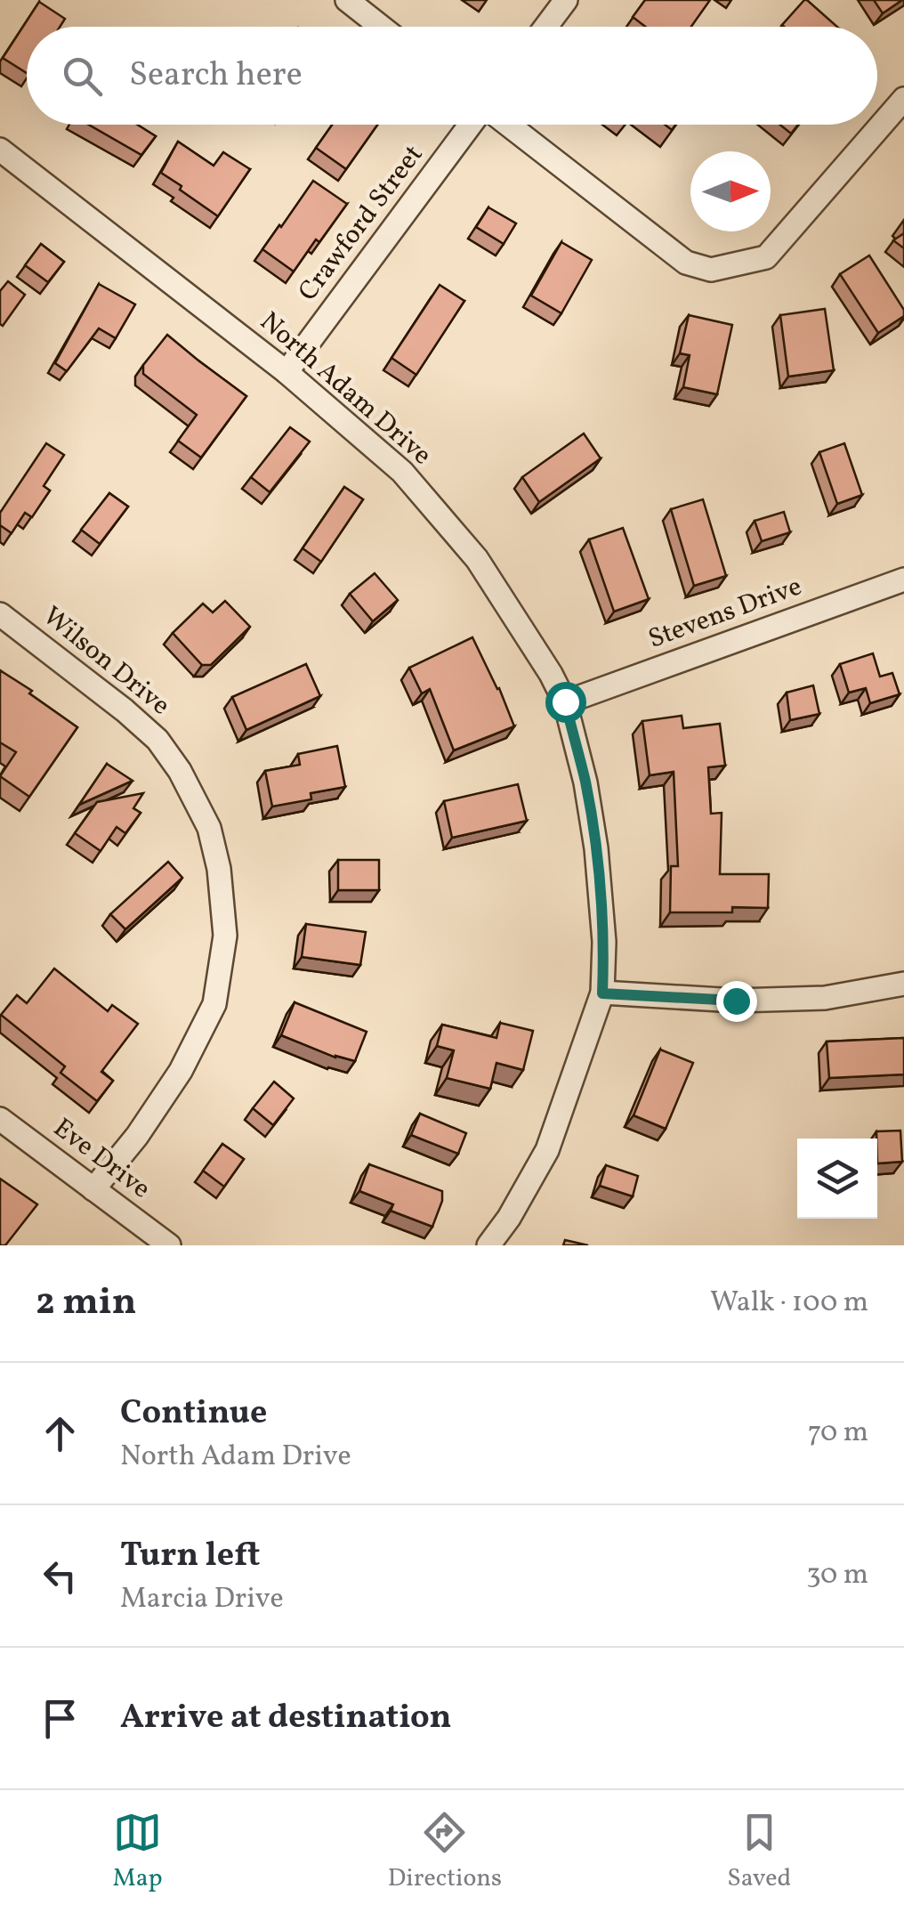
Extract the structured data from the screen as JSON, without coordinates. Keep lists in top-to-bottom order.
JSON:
{
  "streets": {
    "street": [
      "Crawford Street",
      "North Adam Drive",
      "Stevens Drive",
      "Wilson Drive",
      "Eve Drive"
    ]
  },
  "crossings": [
    ["Crawford Street", "North Adam Drive"],
    ["North Adam Drive", "Stevens Drive"],
    ["Wilson Drive", "Eve Drive"]
  ],
  "north": "right",
  "page": {
    "search": "Search here",
    "heading": ["2 min", "Walk · 100 m"],
    "list": [
      ["Continue", "North Adam Drive", "70 m"],
      ["Turn left", "Marcia Drive", "30 m"],
      "Arrive at destination"
    ],
    "nav": ["Map", "Directions", "Saved"]
  }
}
